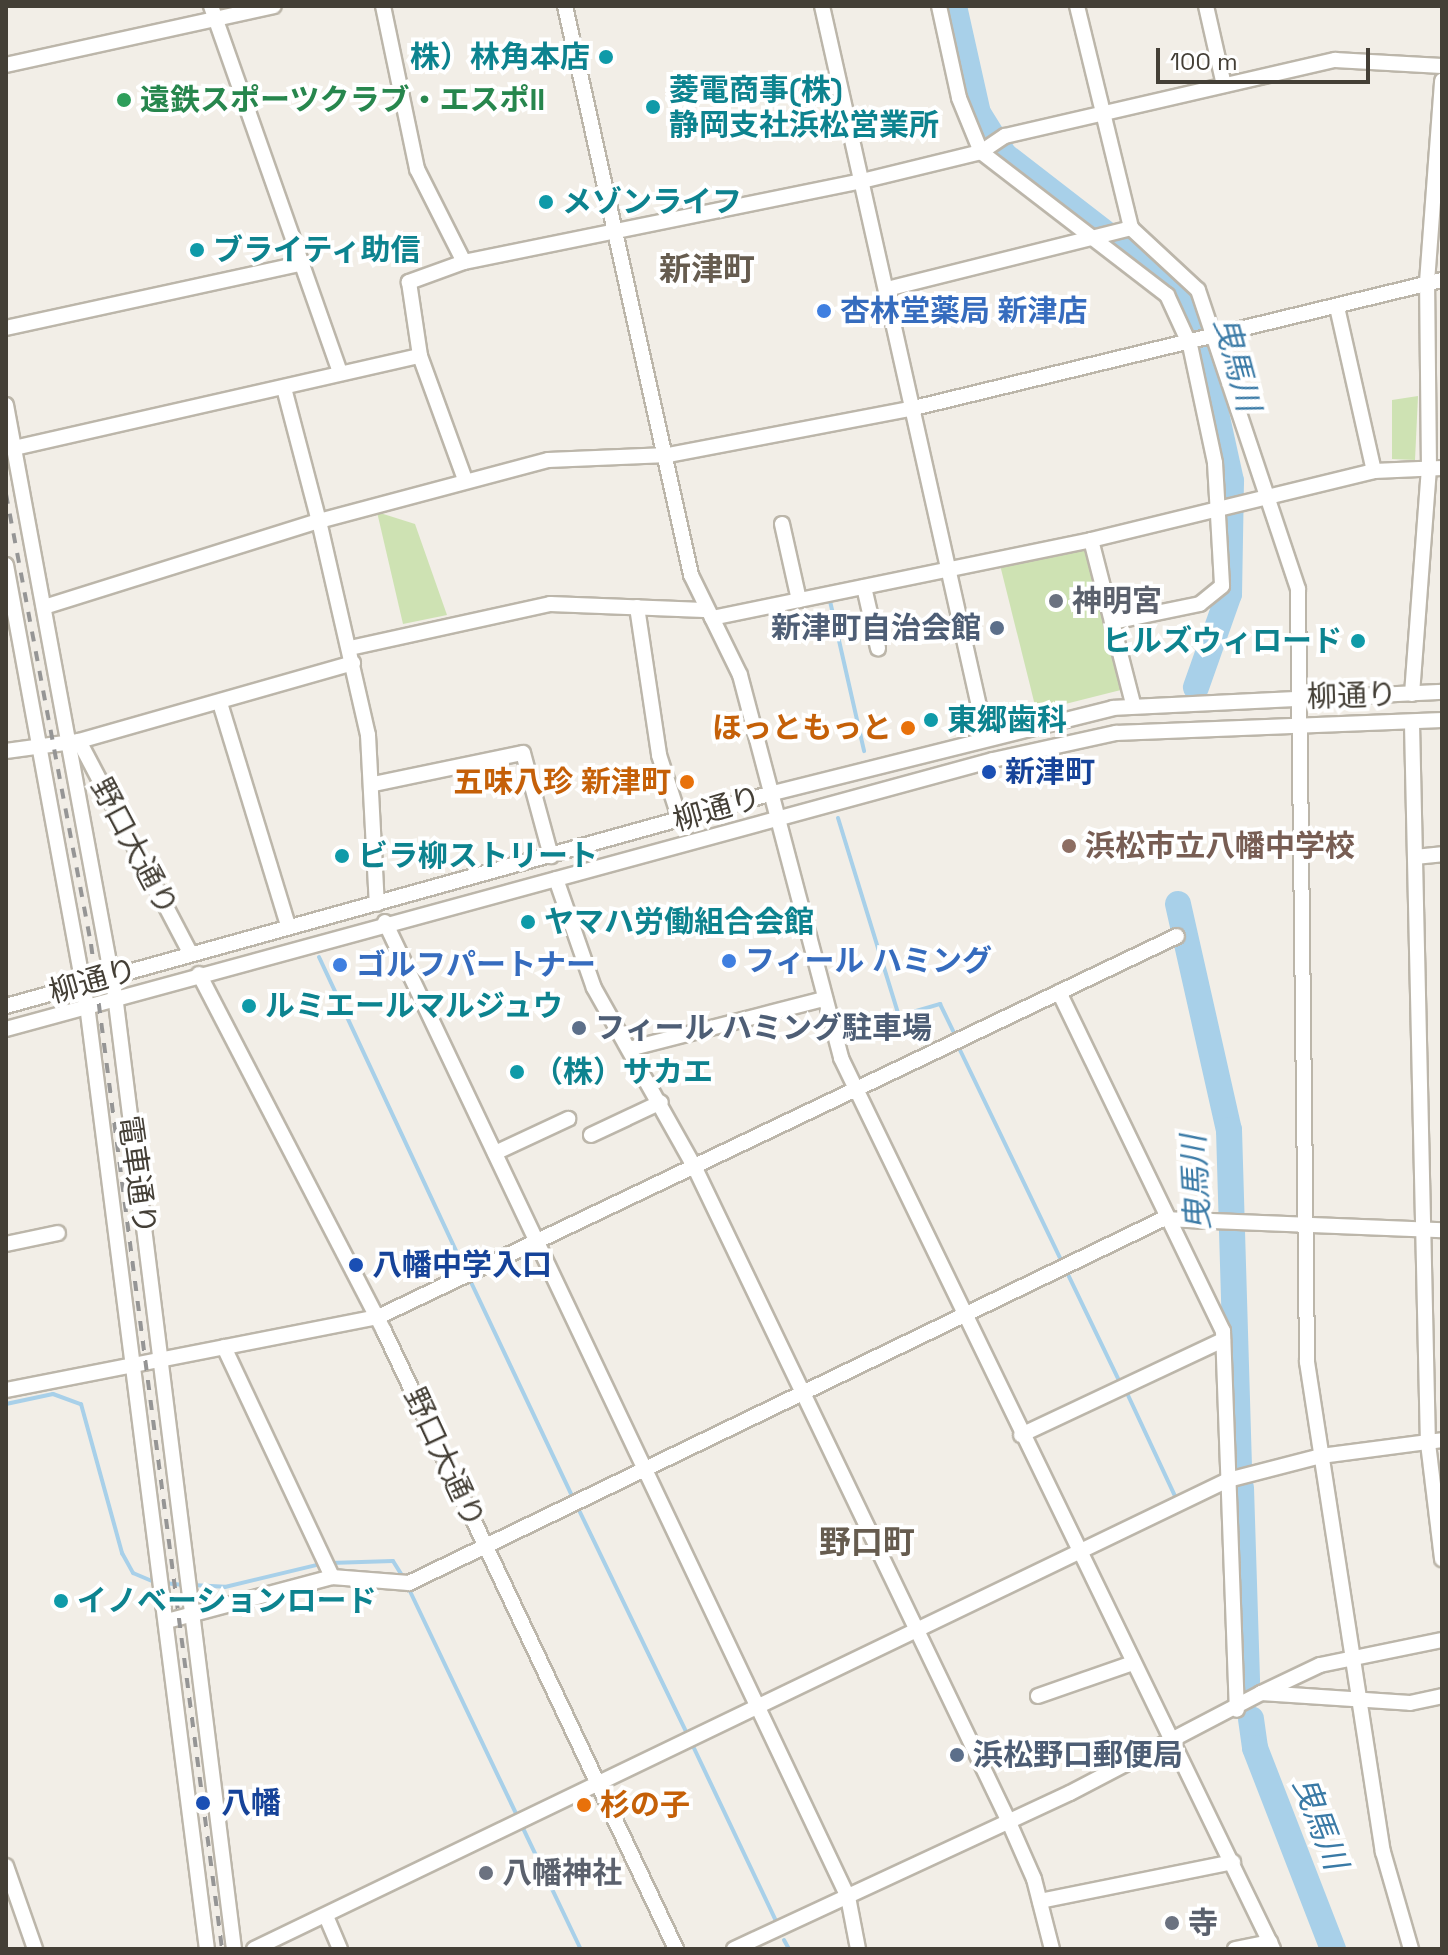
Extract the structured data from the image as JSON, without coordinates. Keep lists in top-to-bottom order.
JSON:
{
  "streets": {
    "street": ["柳通り", "野口大通り", "電車通り"]
  },
  "crossings": [
    ["柳通り", "野口大通り"],
    ["柳通り", "電車通り"],
    ["野口大通り", "電車通り"]
  ],
  "districts": ["新津町", "野口町"],
  "water": ["曳馬川"],
  "places": [
    "株）林角本店",
    "遠鉄スポーツクラブ・エスポII",
    "菱電商事(株) 静岡支社浜松営業所",
    "メゾンライフ",
    "ブライティ助信",
    "杏林堂薬局 新津店",
    "神明宮",
    "新津町自治会館",
    "ヒルズウィロード",
    "東郷歯科",
    "ほっともっと",
    "新津町",
    "五味八珍 新津町",
    "浜松市立八幡中学校",
    "ビラ柳ストリート",
    "ヤマハ労働組合会館",
    "フィール ハミング",
    "ゴルフパートナー",
    "ルミエールマルジュウ",
    "フィール ハミング駐車場",
    "（株）サカエ",
    "八幡中学入口",
    "イノベーションロード",
    "浜松野口郵便局",
    "八幡",
    "杉の子",
    "八幡神社",
    "寺"
  ],
  "scale_bar": "100 m"
}
